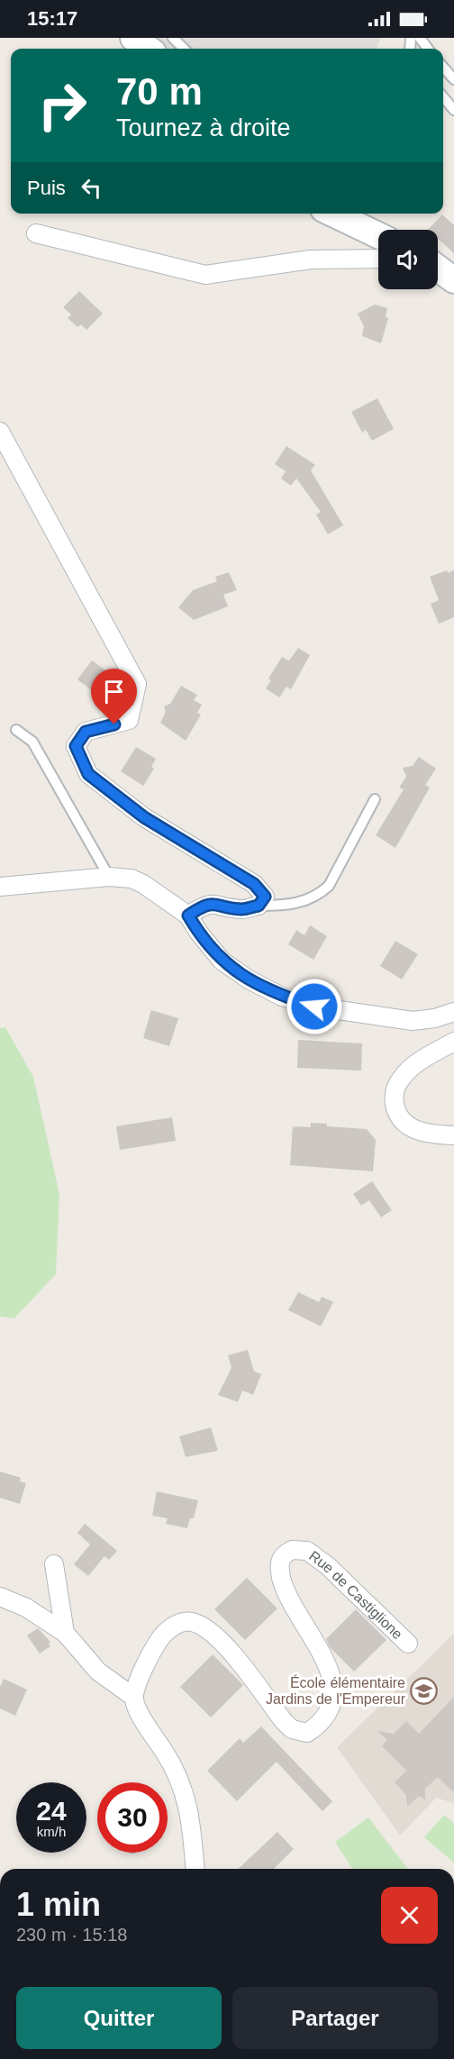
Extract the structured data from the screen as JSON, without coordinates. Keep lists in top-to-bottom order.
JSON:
{
  "streets": {
    "street": ["Rue de Castiglione"]
  },
  "places": {
    "school or university": ["École élémentaire Jardins de l'Empereur"]
  },
  "page": {
    "status": "15:17",
    "turn": ["70 m", "Tournez à droite"],
    "then": "Puis",
    "speed": "24 km/h",
    "limit": "30",
    "heading": ["1 min", "230 m · 15:18"],
    "buttons": ["Quitter", "Partager"]
  }
}
